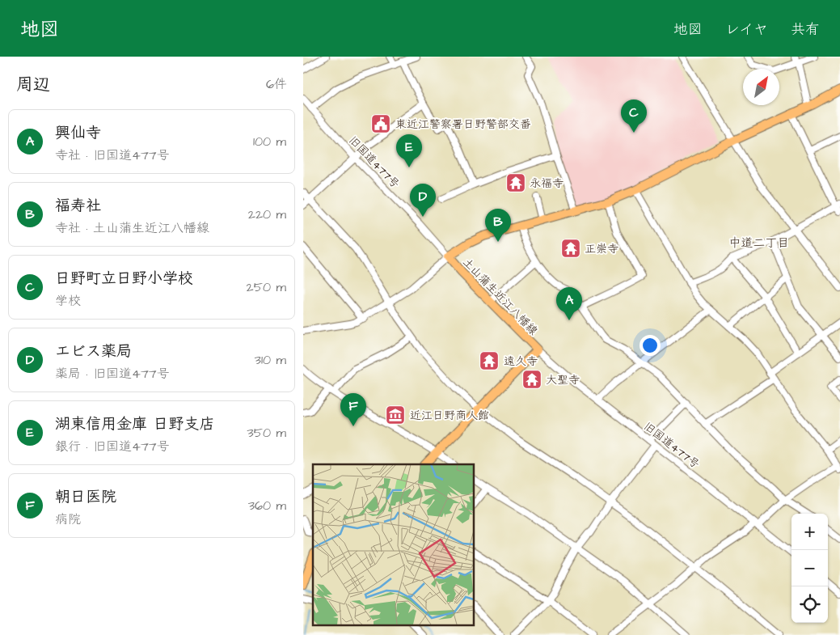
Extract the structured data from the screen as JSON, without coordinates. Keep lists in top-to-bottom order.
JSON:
{
  "streets": {
    "main road": ["土山蒲生近江八幡線"],
    "street": ["旧国道477号"]
  },
  "crossings": [
    ["旧国道477号", "土山蒲生近江八幡線"]
  ],
  "districts": ["中道二丁目"],
  "places": {
    "public building": ["東近江警察署日野警部交番"],
    "temple": [
      "永福寺",
      "正崇寺",
      "遠久寺",
      "大聖寺"
    ],
    "museum": ["近江日野商人館"]
  },
  "north": "top right",
  "page": {
    "header": "地図",
    "nav": ["地図", "レイヤ", "共有"],
    "heading": ["周辺", "6件"],
    "pins": [
      "C",
      "E",
      "D",
      "B",
      "A",
      "F"
    ],
    "list": [
      {
        "mark": "A",
        "name": "興仙寺",
        "note": "寺社 · 旧国道477号",
        "value": "100 m"
      },
      {
        "mark": "B",
        "name": "福寿社",
        "note": "寺社 · 土山蒲生近江八幡線",
        "value": "220 m"
      },
      {
        "mark": "C",
        "name": "日野町立日野小学校",
        "note": "学校",
        "value": "250 m"
      },
      {
        "mark": "D",
        "name": "エビス薬局",
        "note": "薬局 · 旧国道477号",
        "value": "310 m"
      },
      {
        "mark": "E",
        "name": "湖東信用金庫 日野支店",
        "note": "銀行 · 旧国道477号",
        "value": "350 m"
      },
      {
        "mark": "F",
        "name": "朝日医院",
        "note": "病院",
        "value": "360 m"
      }
    ],
    "map_buttons": ["+", "−"]
  }
}
